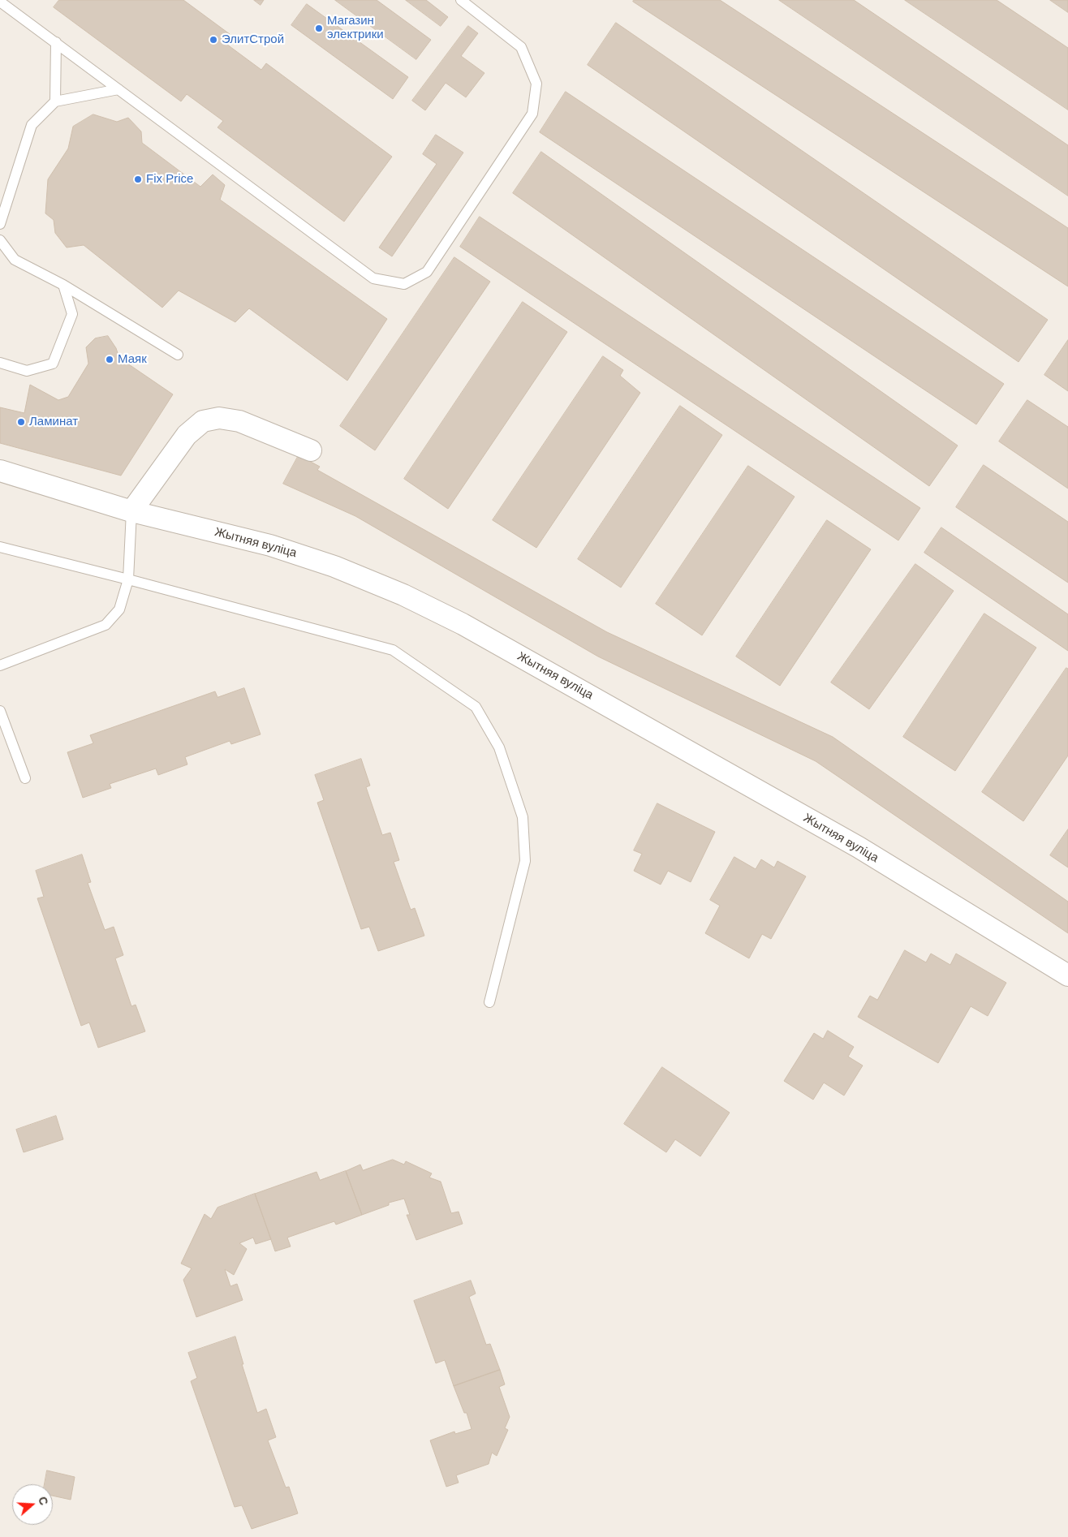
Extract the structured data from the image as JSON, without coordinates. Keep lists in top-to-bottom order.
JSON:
{
  "streets": {
    "street": ["Жытняя вуліца"]
  },
  "places": [
    "Магазин электрики",
    "ЭлитСтрой",
    "Fix Price",
    "Маяк",
    "Ламинат"
  ],
  "north": "right"
}
